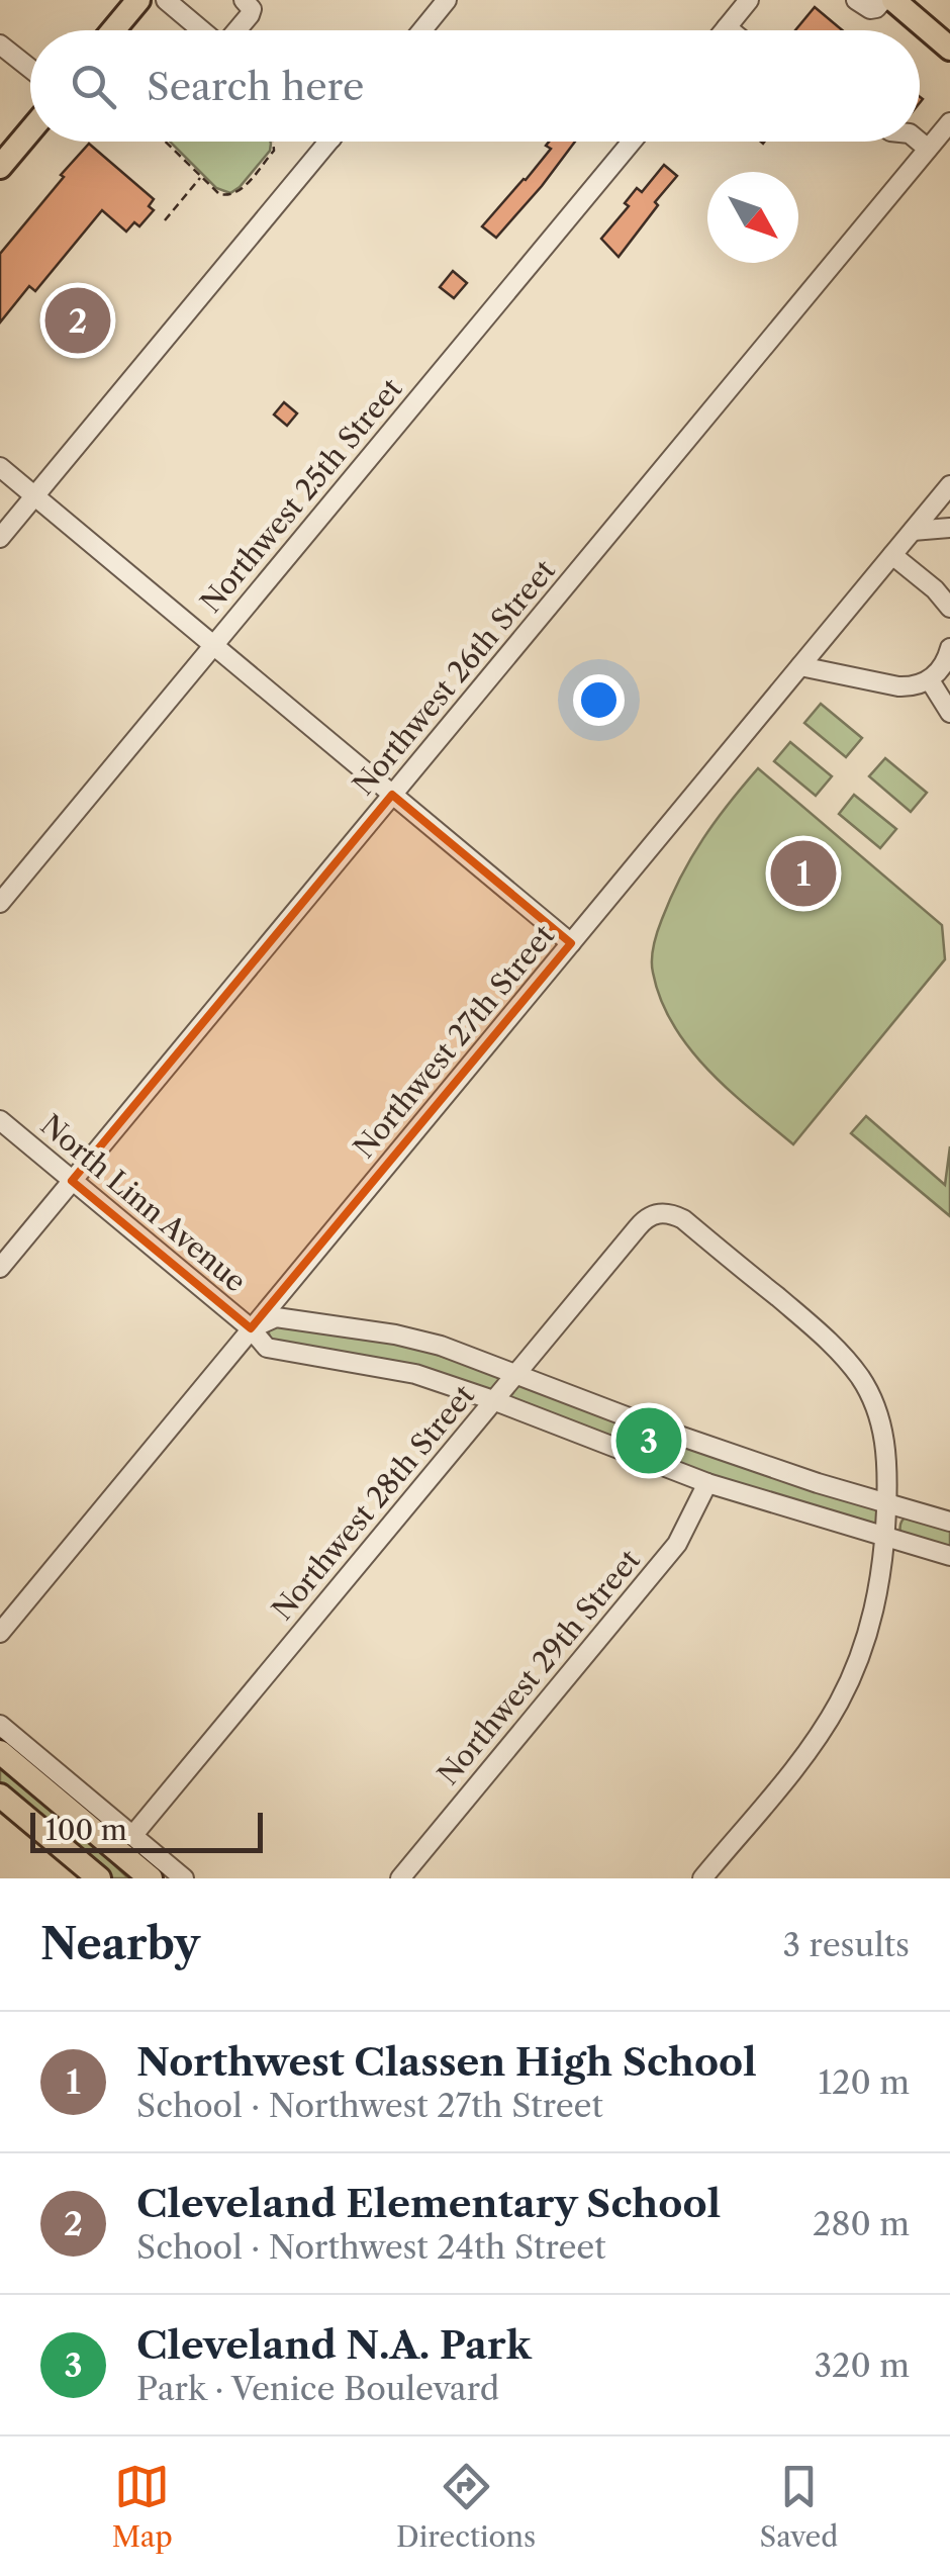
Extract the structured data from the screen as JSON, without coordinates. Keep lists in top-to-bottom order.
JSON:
{
  "streets": {
    "street": [
      "Northwest 25th Street",
      "Northwest 26th Street",
      "Northwest 27th Street",
      "North Linn Avenue",
      "Northwest 28th Street",
      "Northwest 29th Street"
    ]
  },
  "crossings": [
    ["Northwest 26th Street", "North Linn Avenue"],
    ["Northwest 27th Street", "North Linn Avenue"],
    ["North Linn Avenue", "Northwest 28th Street"],
    ["North Linn Avenue", "Northwest 29th Street"]
  ],
  "scale_bar": "100 m",
  "north": "bottom right",
  "page": {
    "search": "Search here",
    "pins": ["2", "1", "3"],
    "scale": "100 m",
    "heading": ["Nearby", "3 results"],
    "list": [
      {
        "mark": "1",
        "name": "Northwest Classen High School",
        "note": "School · Northwest 27th Street",
        "value": "120 m"
      },
      {
        "mark": "2",
        "name": "Cleveland Elementary School",
        "note": "School · Northwest 24th Street",
        "value": "280 m"
      },
      {
        "mark": "3",
        "name": "Cleveland N.A. Park",
        "note": "Park · Venice Boulevard",
        "value": "320 m"
      }
    ],
    "nav": ["Map", "Directions", "Saved"]
  }
}
